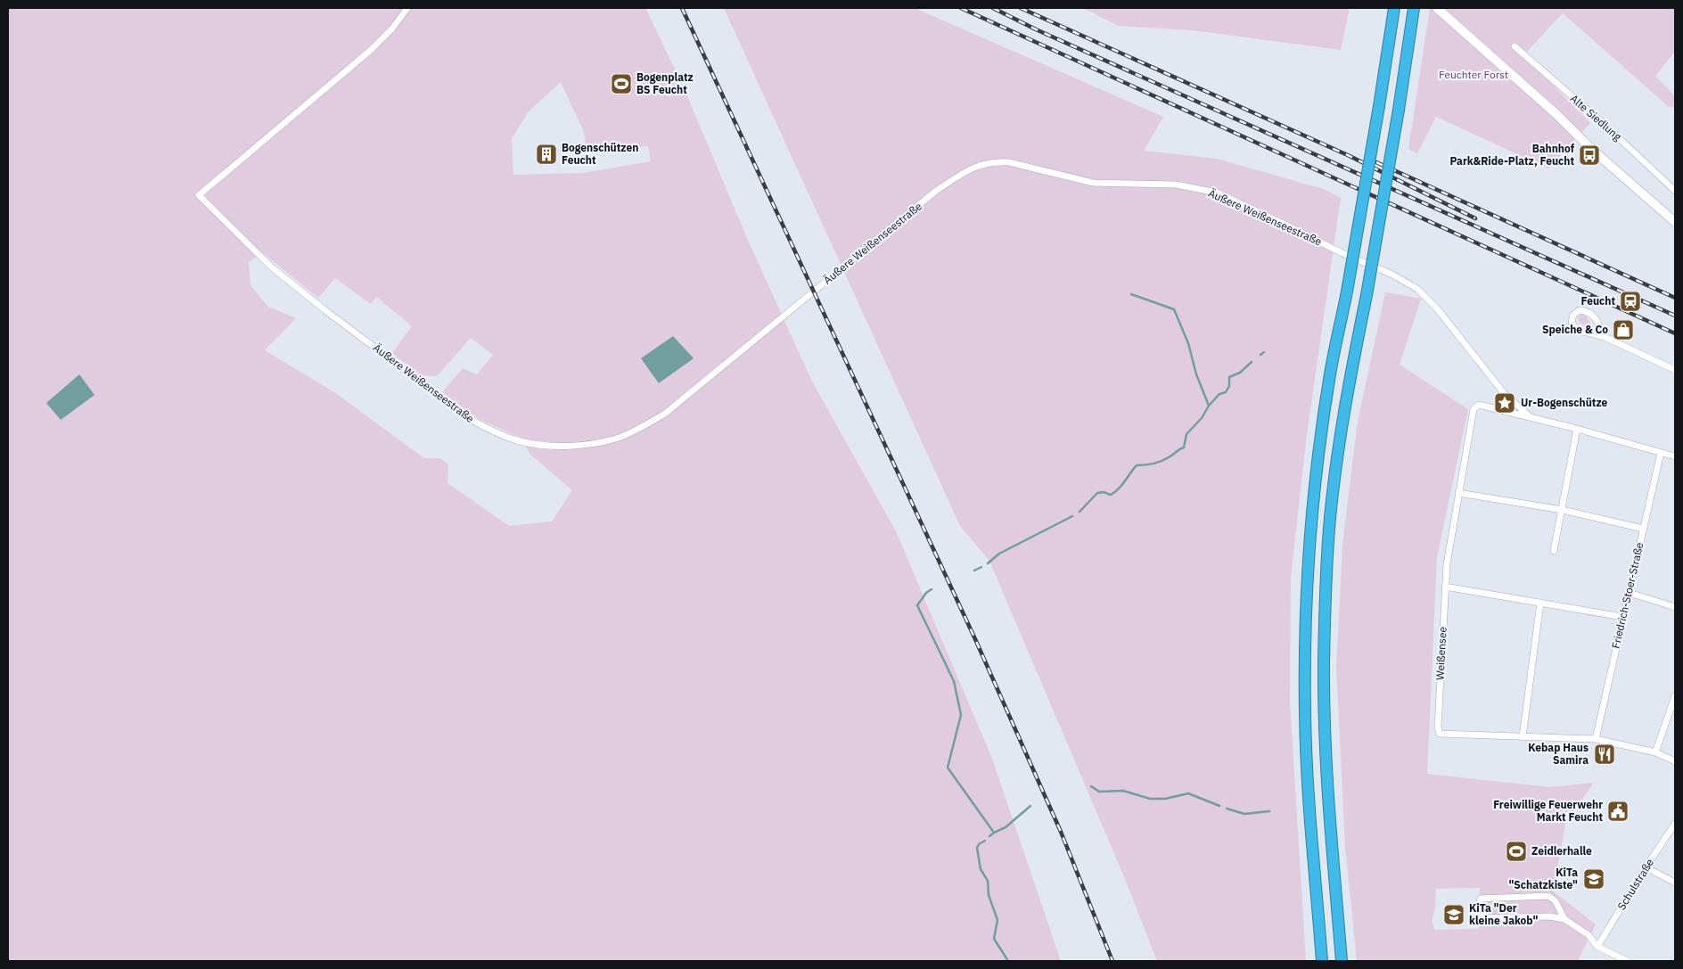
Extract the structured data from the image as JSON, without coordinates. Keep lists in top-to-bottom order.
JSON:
{
  "streets": {
    "street": [
      "Alte Siedlung",
      "Äußere Weißenseestraße",
      "Friedrich-Stoer-Straße",
      "Weißensee",
      "Schulstraße"
    ]
  },
  "crossings": [
    ["Friedrich-Stoer-Straße", "Weißensee"]
  ],
  "parks": ["Feuchter Forst"],
  "places": {
    "sports": ["Bogenplatz BS Feucht", "Zeidlerhalle"],
    "building": ["Bogenschützen Feucht"],
    "bus stop": ["Bahnhof Park&Ride-Platz, Feucht"],
    "station": ["Feucht"],
    "shop": ["Speiche & Co"],
    "place": ["Ur-Bogenschütze"],
    "restaurant": ["Kebap Haus Samira"],
    "public building": ["Freiwillige Feuerwehr Markt Feucht"],
    "school or university": ["KiTa \"Schatzkiste\"", "KiTa \"Der kleine Jakob\""]
  }
}
